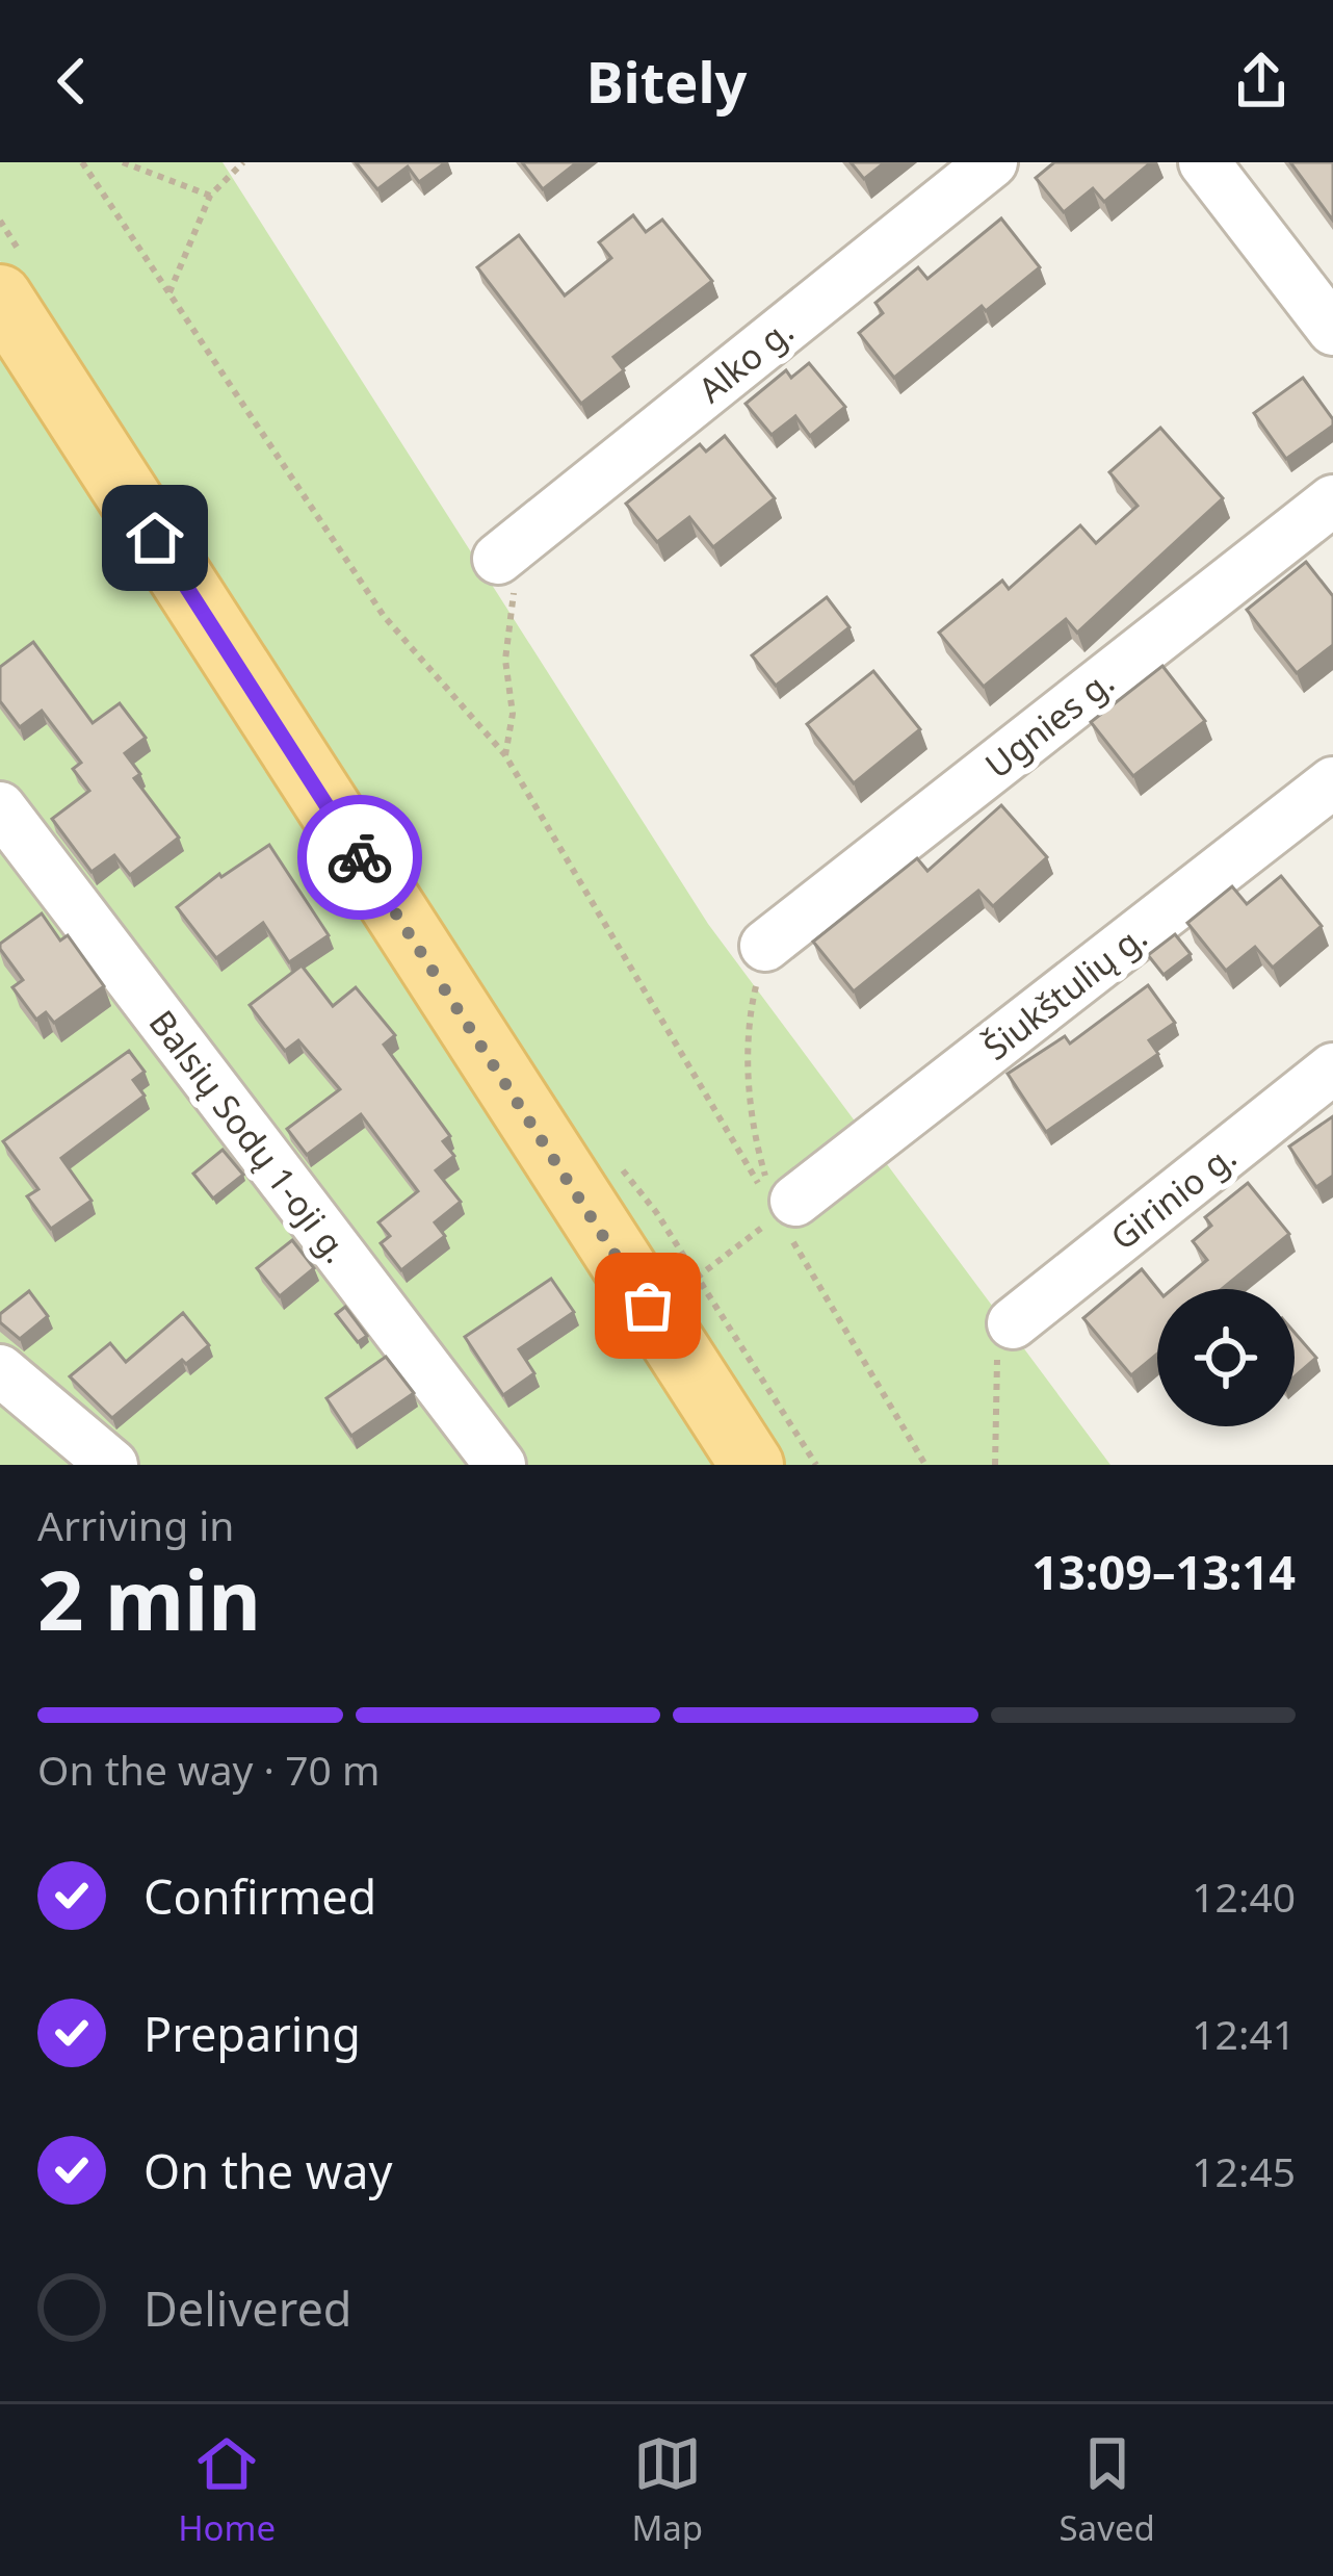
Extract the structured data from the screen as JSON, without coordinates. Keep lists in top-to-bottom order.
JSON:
{
  "streets": {
    "street": [
      "Alko g.",
      "Ugnies g.",
      "Šiukštulių g.",
      "Balsių Sodų 1-oji g.",
      "Girinio g."
    ]
  },
  "page": {
    "header": "Bitely",
    "heading": ["2 min", "Arriving in", "13:09–13:14"],
    "bar": "On the way · 70 m",
    "list": [
      ["Confirmed", "12:40"],
      ["Preparing", "12:41"],
      ["On the way", "12:45"],
      "Delivered"
    ],
    "tabs": ["Home", "Map", "Saved"]
  }
}
